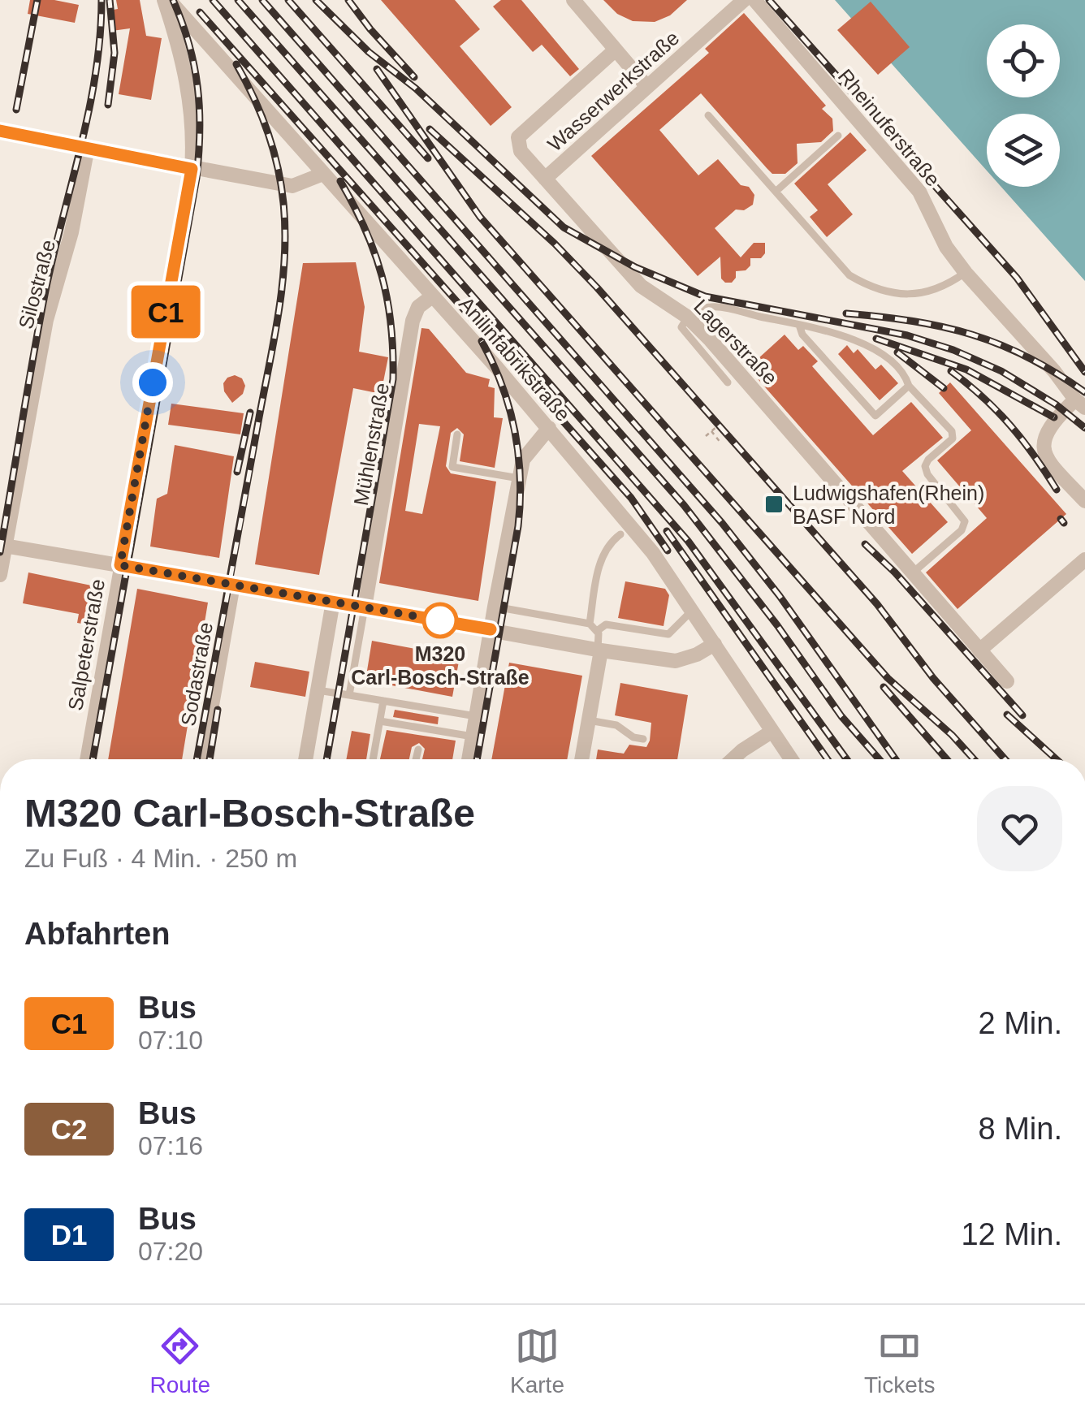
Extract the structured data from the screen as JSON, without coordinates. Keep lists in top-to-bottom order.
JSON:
{
  "streets": {
    "street": [
      "Wasserwerkstraße",
      "Rheinuferstraße",
      "Silostraße",
      "Lagerstraße",
      "Anilinfabrikstraße",
      "Mühlenstraße",
      "Salpeterstraße",
      "Sodastraße"
    ]
  },
  "crossings": [
    ["Wasserwerkstraße", "Lagerstraße"],
    ["Anilinfabrikstraße", "Mühlenstraße"],
    ["Anilinfabrikstraße", "Salpeterstraße"]
  ],
  "places": {
    "transit": ["Ludwigshafen(Rhein) BASF Nord"],
    "other": ["M320 Carl-Bosch-Straße"]
  },
  "lines": ["bus line C1"],
  "page": {
    "on_map": "C1",
    "heading": [
      ["M320 Carl-Bosch-Straße", "Zu Fuß · 4 Min. · 250 m"],
      "Abfahrten"
    ],
    "list": [
      {
        "mark": "C1",
        "name": "Bus",
        "note": "07:10",
        "value": "2 Min."
      },
      {
        "mark": "C2",
        "name": "Bus",
        "note": "07:16",
        "value": "8 Min."
      },
      {
        "mark": "D1",
        "name": "Bus",
        "note": "07:20",
        "value": "12 Min."
      }
    ],
    "tabs": ["Route", "Karte", "Tickets"]
  }
}
